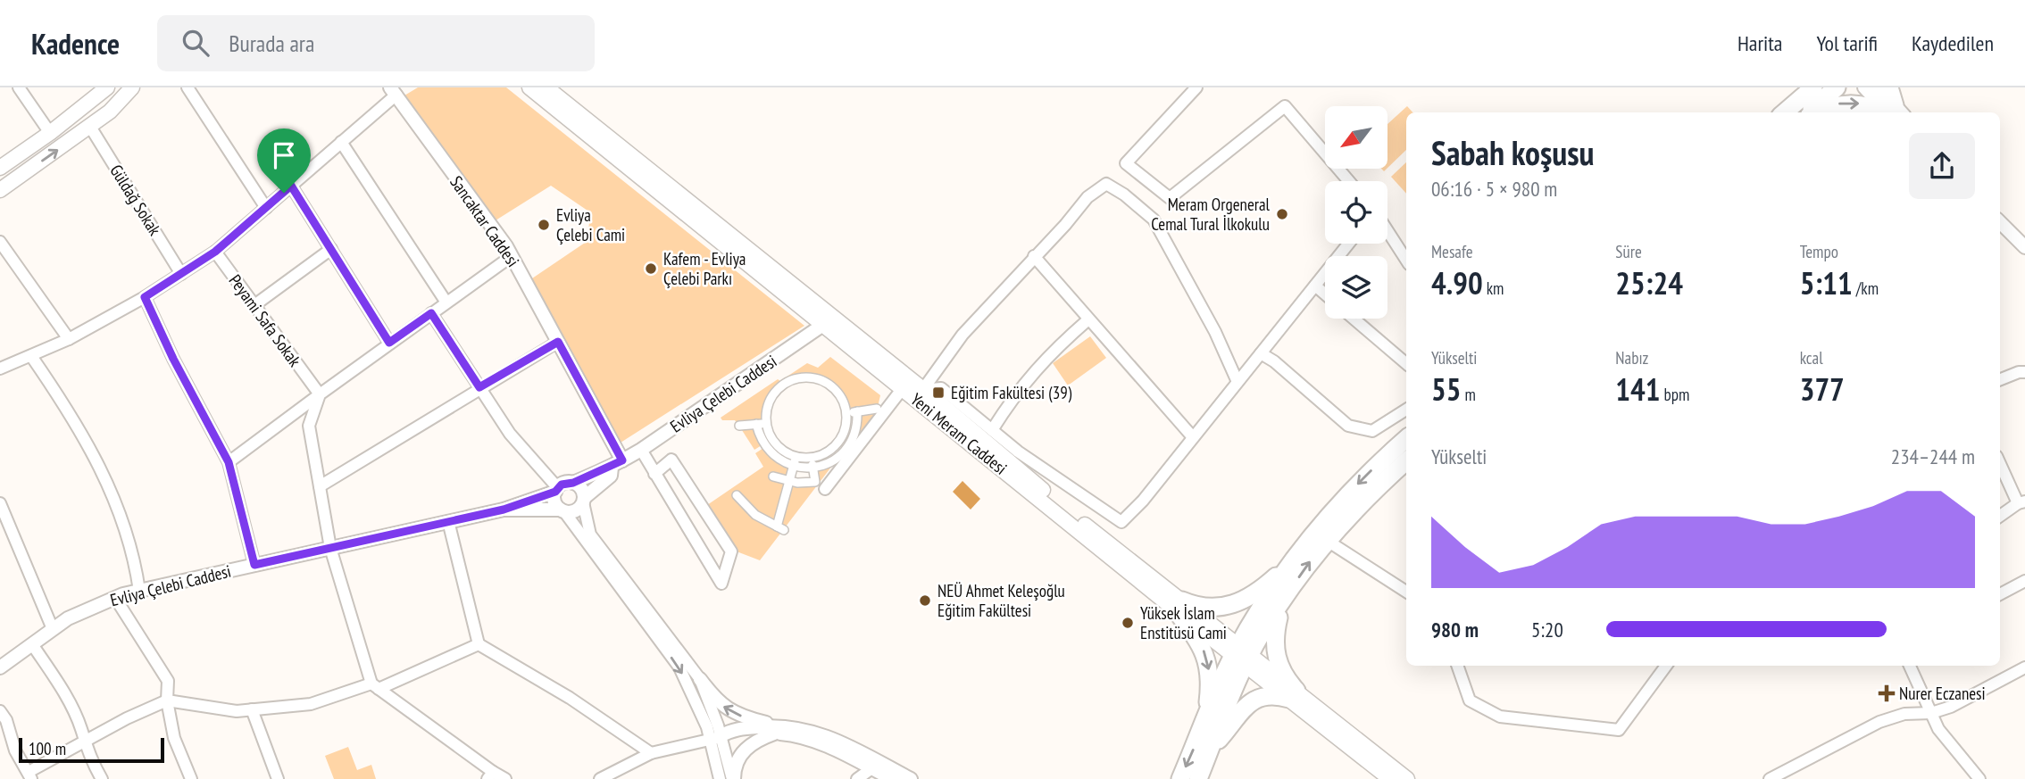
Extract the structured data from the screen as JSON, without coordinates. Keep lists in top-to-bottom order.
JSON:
{
  "streets": {
    "main road": ["Yeni Meram Caddesi"],
    "street": [
      "Güldağ Sokak",
      "Sancaktar Caddesi",
      "Peyami Safa Sokak",
      "Evliya Çelebi Caddesi"
    ]
  },
  "crossings": [
    ["Sancaktar Caddesi", "Evliya Çelebi Caddesi"],
    ["Evliya Çelebi Caddesi", "Yeni Meram Caddesi"]
  ],
  "places": {
    "other": [
      "Meram Orgeneral Cemal Tural İlkokulu",
      "Evliya Çelebi Cami",
      "Kafem - Evliya Çelebi Parkı",
      "NEÜ Ahmet Keleşoğlu Eğitim Fakültesi",
      "Yüksek İslam Enstitüsü Cami"
    ],
    "transit": ["Eğitim Fakültesi (39)"],
    "health": ["Nurer Eczanesi"]
  },
  "scale_bar": "100 m",
  "north": "bottom left",
  "page": {
    "header": "Kadence",
    "search": "Burada ara",
    "nav": ["Harita", "Yol tarifi", "Kaydedilen"],
    "heading": ["Sabah koşusu", "06:16 · 5 × 980 m"],
    "stats": [
      ["Mesafe", "4.90 km"],
      ["Süre", "25:24"],
      ["Tempo", "5:11 /km"],
      ["Yükselti", "55 m"],
      ["Nabız", "141 bpm"],
      ["kcal", "377"]
    ],
    "chart": ["Yükselti", "234–244 m"],
    "list": [
      {
        "name": "980 m",
        "note": "5:20"
      }
    ],
    "scale": "100 m"
  }
}
